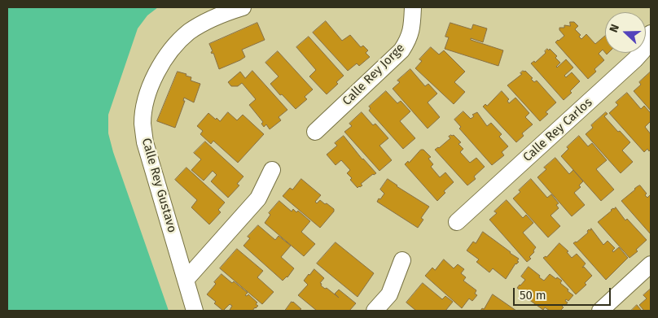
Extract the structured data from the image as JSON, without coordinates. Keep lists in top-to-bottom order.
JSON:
{
  "streets": {
    "street": ["Calle Rey Jorge", "Calle Rey Carlos", "Calle Rey Gustavo"]
  },
  "scale_bar": "50 m",
  "north": "left"
}
